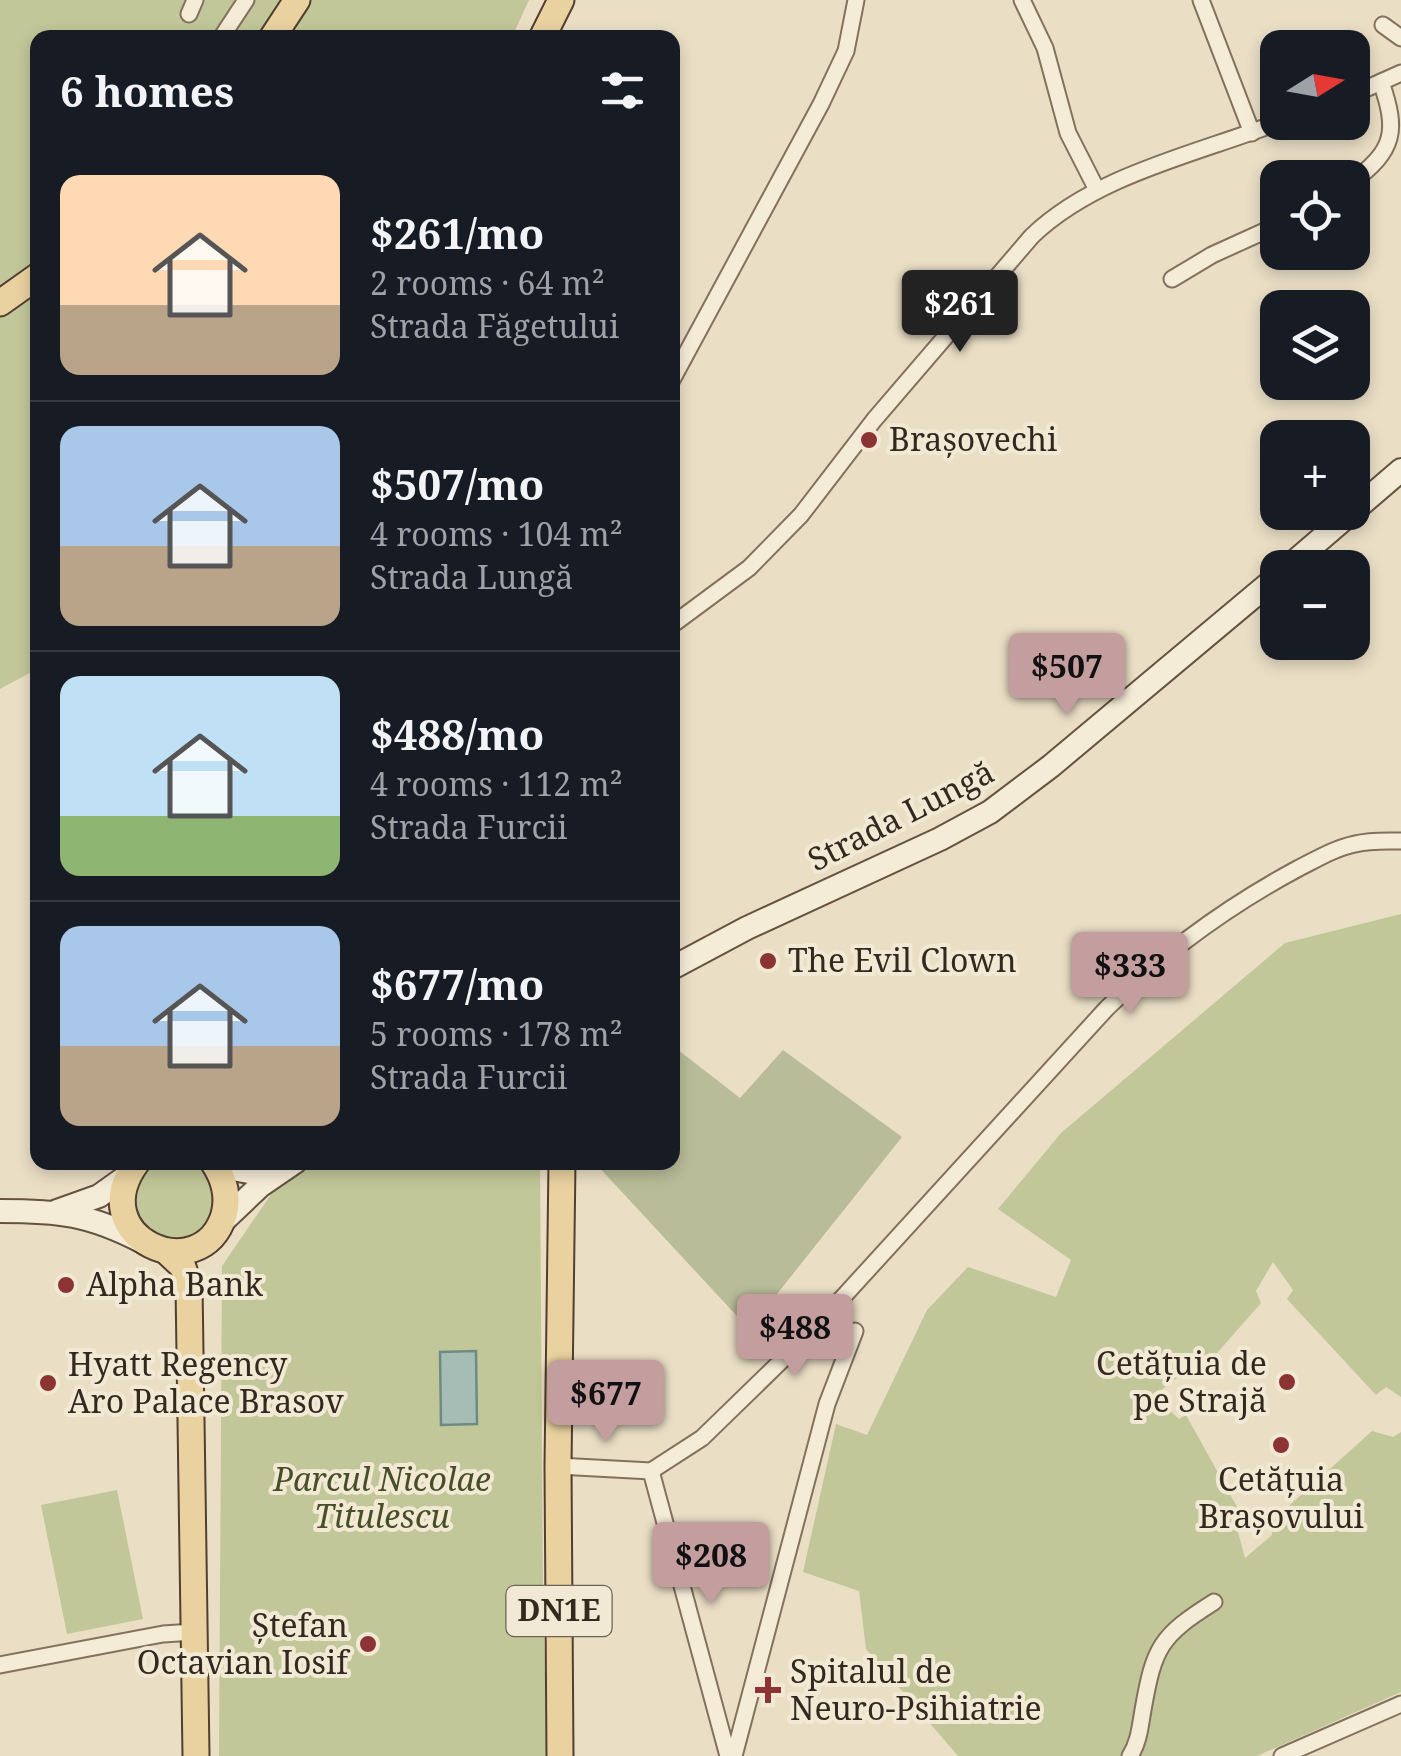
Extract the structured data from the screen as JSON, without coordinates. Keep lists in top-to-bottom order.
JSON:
{
  "streets": {
    "main road": ["Strada Lungă", "DN1E"]
  },
  "parks": ["Parcul Nicolae Titulescu"],
  "places": {
    "other": [
      "Brașovechi",
      "The Evil Clown",
      "Alpha Bank",
      "Cetățuia de pe Strajă",
      "Hyatt Regency Aro Palace Brasov",
      "Cetățuia Brașovului",
      "Ștefan Octavian Iosif"
    ],
    "health": ["Spitalul de Neuro-Psihiatrie"]
  },
  "north": "right",
  "page": {
    "map_buttons": ["+", "−"],
    "heading": "6 homes",
    "list": [
      {
        "name": "$261/mo",
        "note": "2 rooms · 64 m² · Strada Făgetului"
      },
      {
        "name": "$507/mo",
        "note": "4 rooms · 104 m² · Strada Lungă"
      },
      {
        "name": "$488/mo",
        "note": "4 rooms · 112 m² · Strada Furcii"
      },
      {
        "name": "$677/mo",
        "note": "5 rooms · 178 m² · Strada Furcii"
      }
    ],
    "price": [
      "$261",
      "$507",
      "$333",
      "$488",
      "$677",
      "$208"
    ]
  }
}
